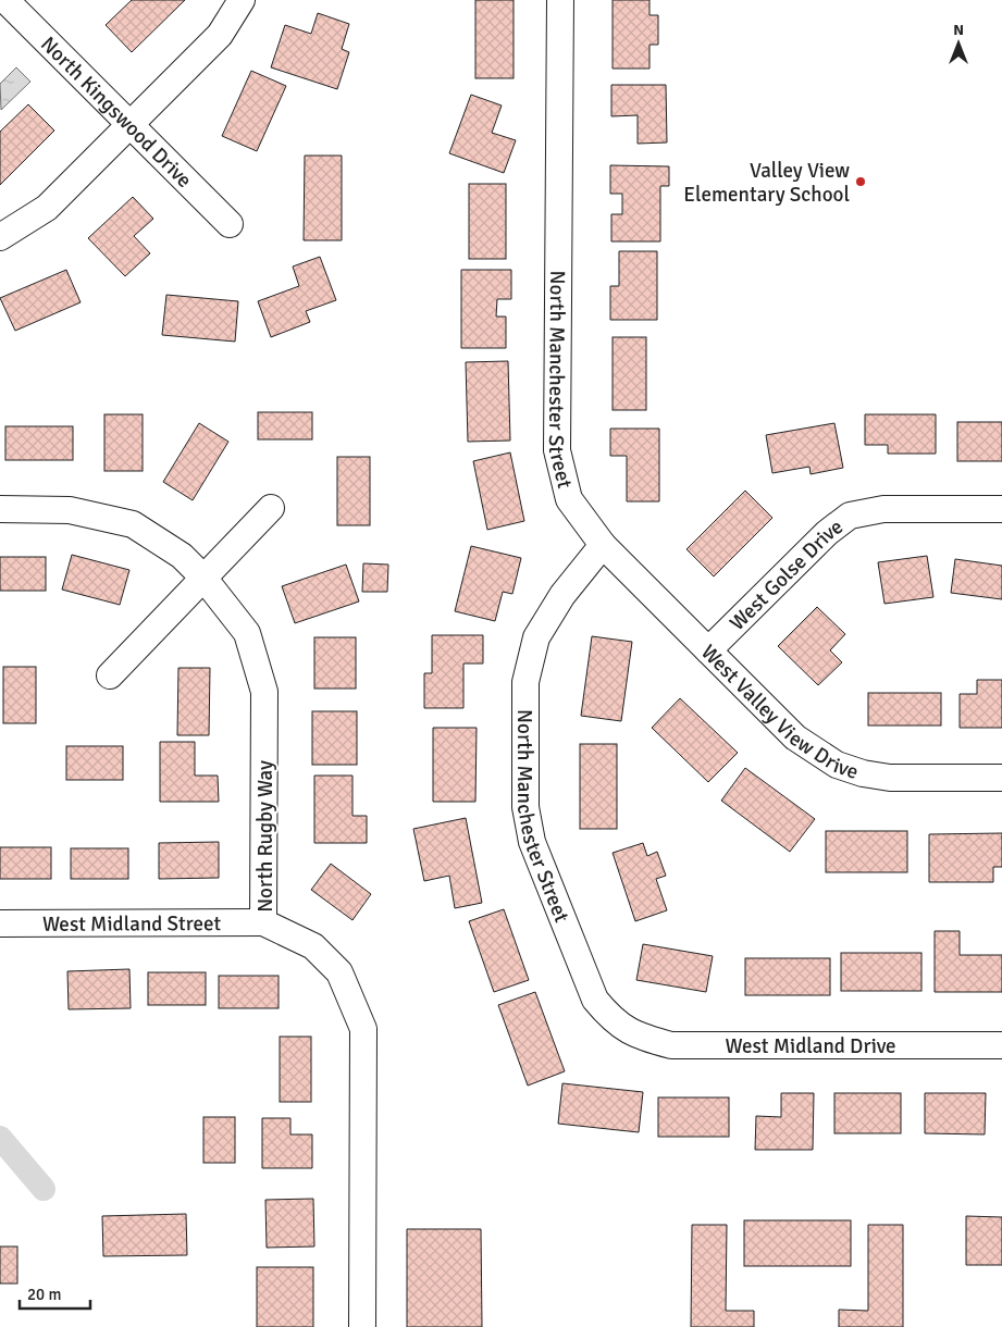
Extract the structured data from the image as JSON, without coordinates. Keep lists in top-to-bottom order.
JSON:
{
  "streets": {
    "street": [
      "North Kingswood Drive",
      "North Manchester Street",
      "West Golse Drive",
      "West Valley View Drive",
      "North Rugby Way",
      "West Midland Street",
      "West Midland Drive"
    ]
  },
  "crossings": [
    ["North Manchester Street", "West Valley View Drive"],
    ["North Manchester Street", "West Midland Drive"],
    ["West Golse Drive", "West Valley View Drive"],
    ["North Rugby Way", "West Midland Street"]
  ],
  "places": ["Valley View Elementary School"],
  "scale_bar": "20 m",
  "north": "top"
}
